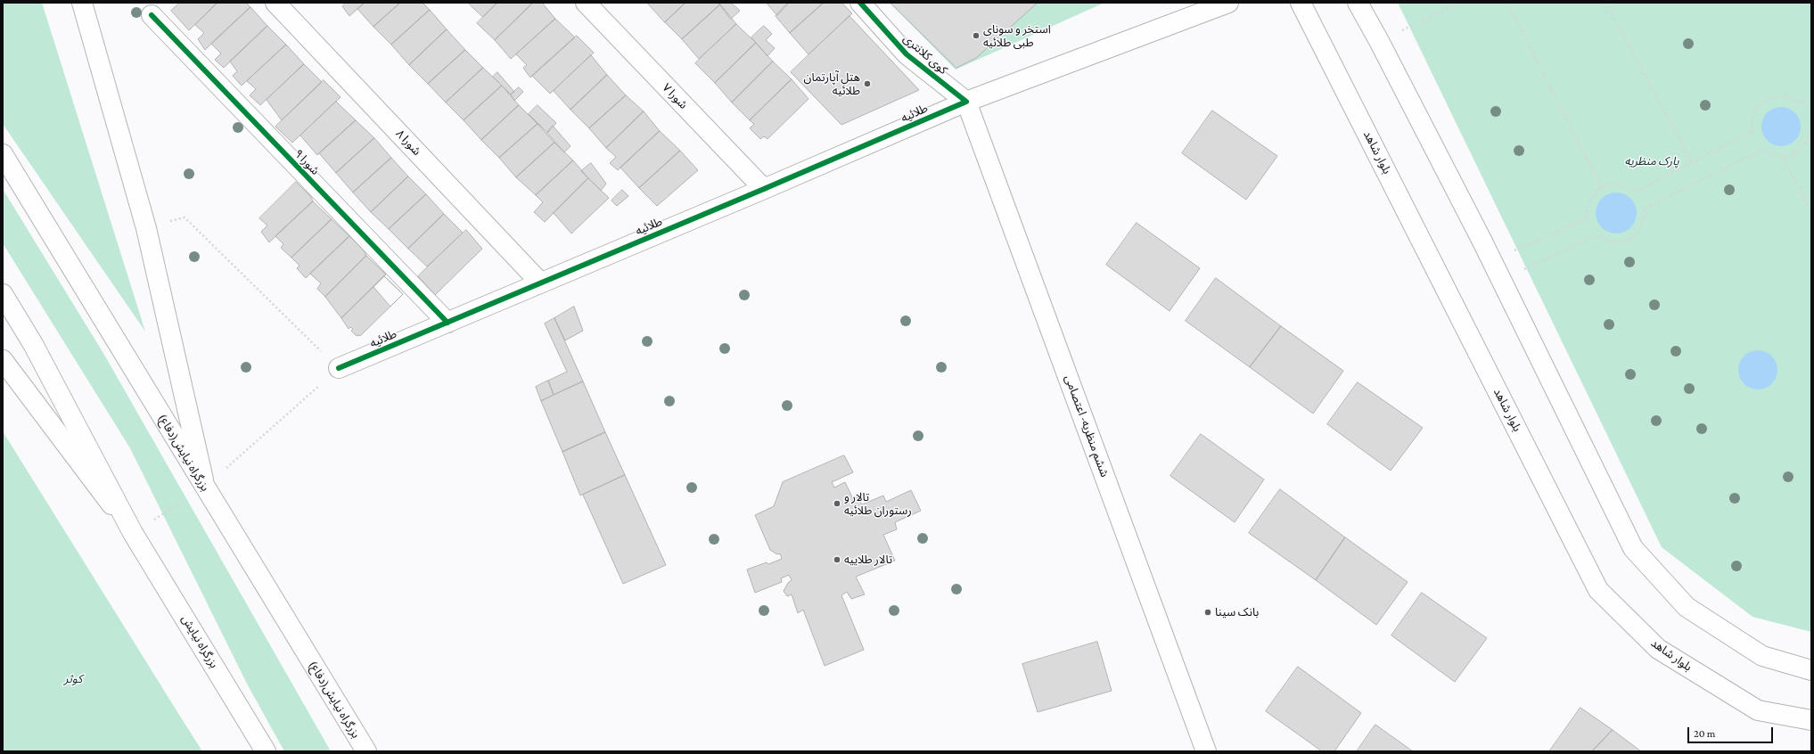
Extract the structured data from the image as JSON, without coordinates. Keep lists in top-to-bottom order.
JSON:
{
  "streets": {
    "main road": [
      "کوی کلانتری",
      "شورا ۷",
      "طلائیه",
      "شورا ۸",
      "بلوار شاهد",
      "شورا ۹",
      "ششم منظریه- اعتصامی",
      "بزرگراه نیایش(دفاع)",
      "بزرگراه نیایش"
    ]
  },
  "crossings": [
    ["کوی کلانتری", "طلائیه"],
    ["کوی کلانتری", "ششم منظریه- اعتصامی"],
    ["شورا ۷", "طلائیه"],
    ["طلائیه", "شورا ۸"],
    ["طلائیه", "شورا ۹"],
    ["طلائیه", "ششم منظریه- اعتصامی"]
  ],
  "parks": ["پارک منظریه", "کوثر"],
  "places": [
    "استخر و سونای طبی طلائیه",
    "هتل آپارتمان طلائیه",
    "تالار و رستوران طلائیه",
    "تالار طلاییه",
    "بانک سینا"
  ],
  "scale_bar": "20 m"
}
